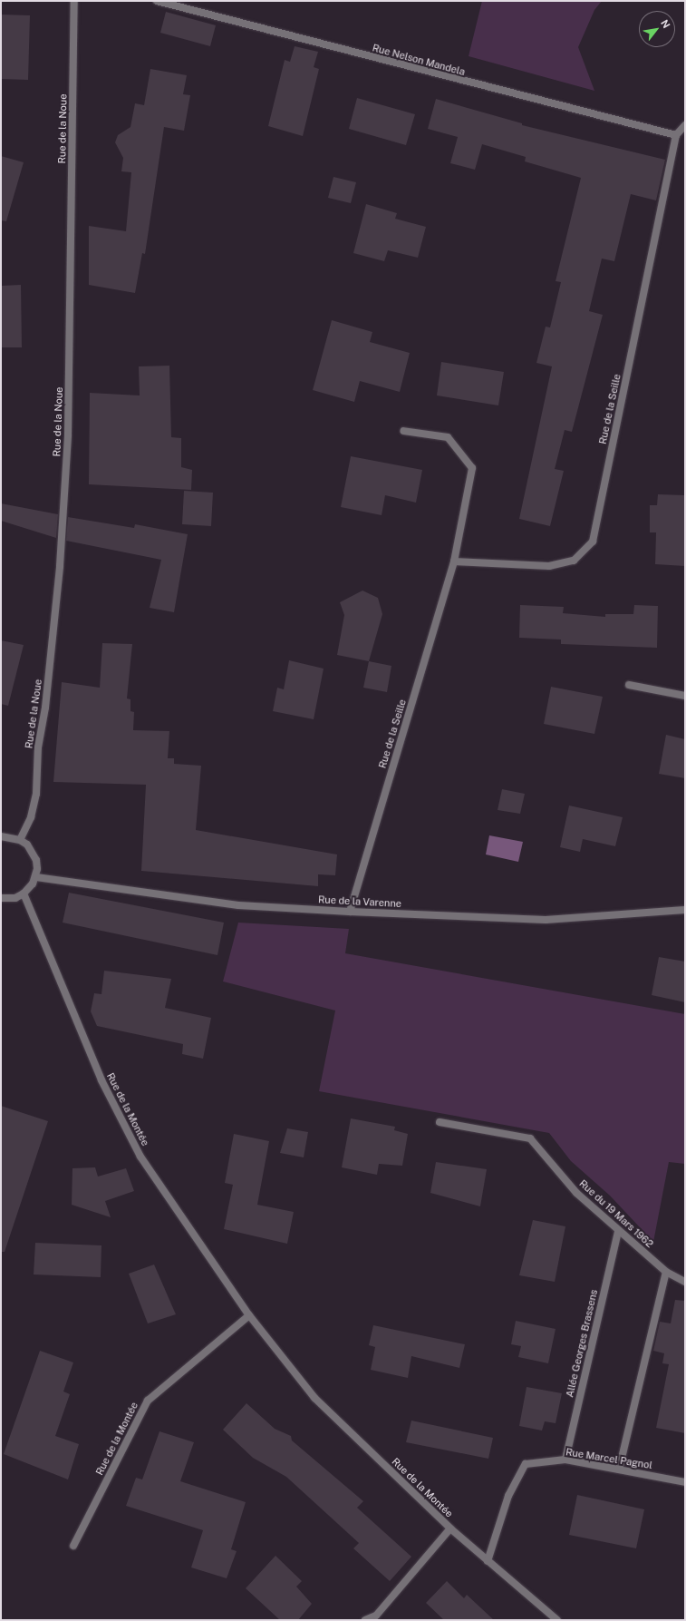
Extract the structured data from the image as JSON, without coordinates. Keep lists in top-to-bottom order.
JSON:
{
  "streets": {
    "street": [
      "Rue Nelson Mandela",
      "Rue de la Noue",
      "Rue de la Seille",
      "Rue de la Varenne",
      "Rue de la Montée",
      "Rue du 19 Mars 1962",
      "Allée Georges Brassens",
      "Rue Marcel Pagnol"
    ]
  },
  "crossings": [
    ["Rue Nelson Mandela", "Rue de la Seille"],
    ["Rue de la Seille", "Rue de la Varenne"],
    ["Rue de la Montée", "Rue Marcel Pagnol"],
    ["Rue du 19 Mars 1962", "Allée Georges Brassens"],
    ["Allée Georges Brassens", "Rue Marcel Pagnol"]
  ],
  "north": "top right"
}
